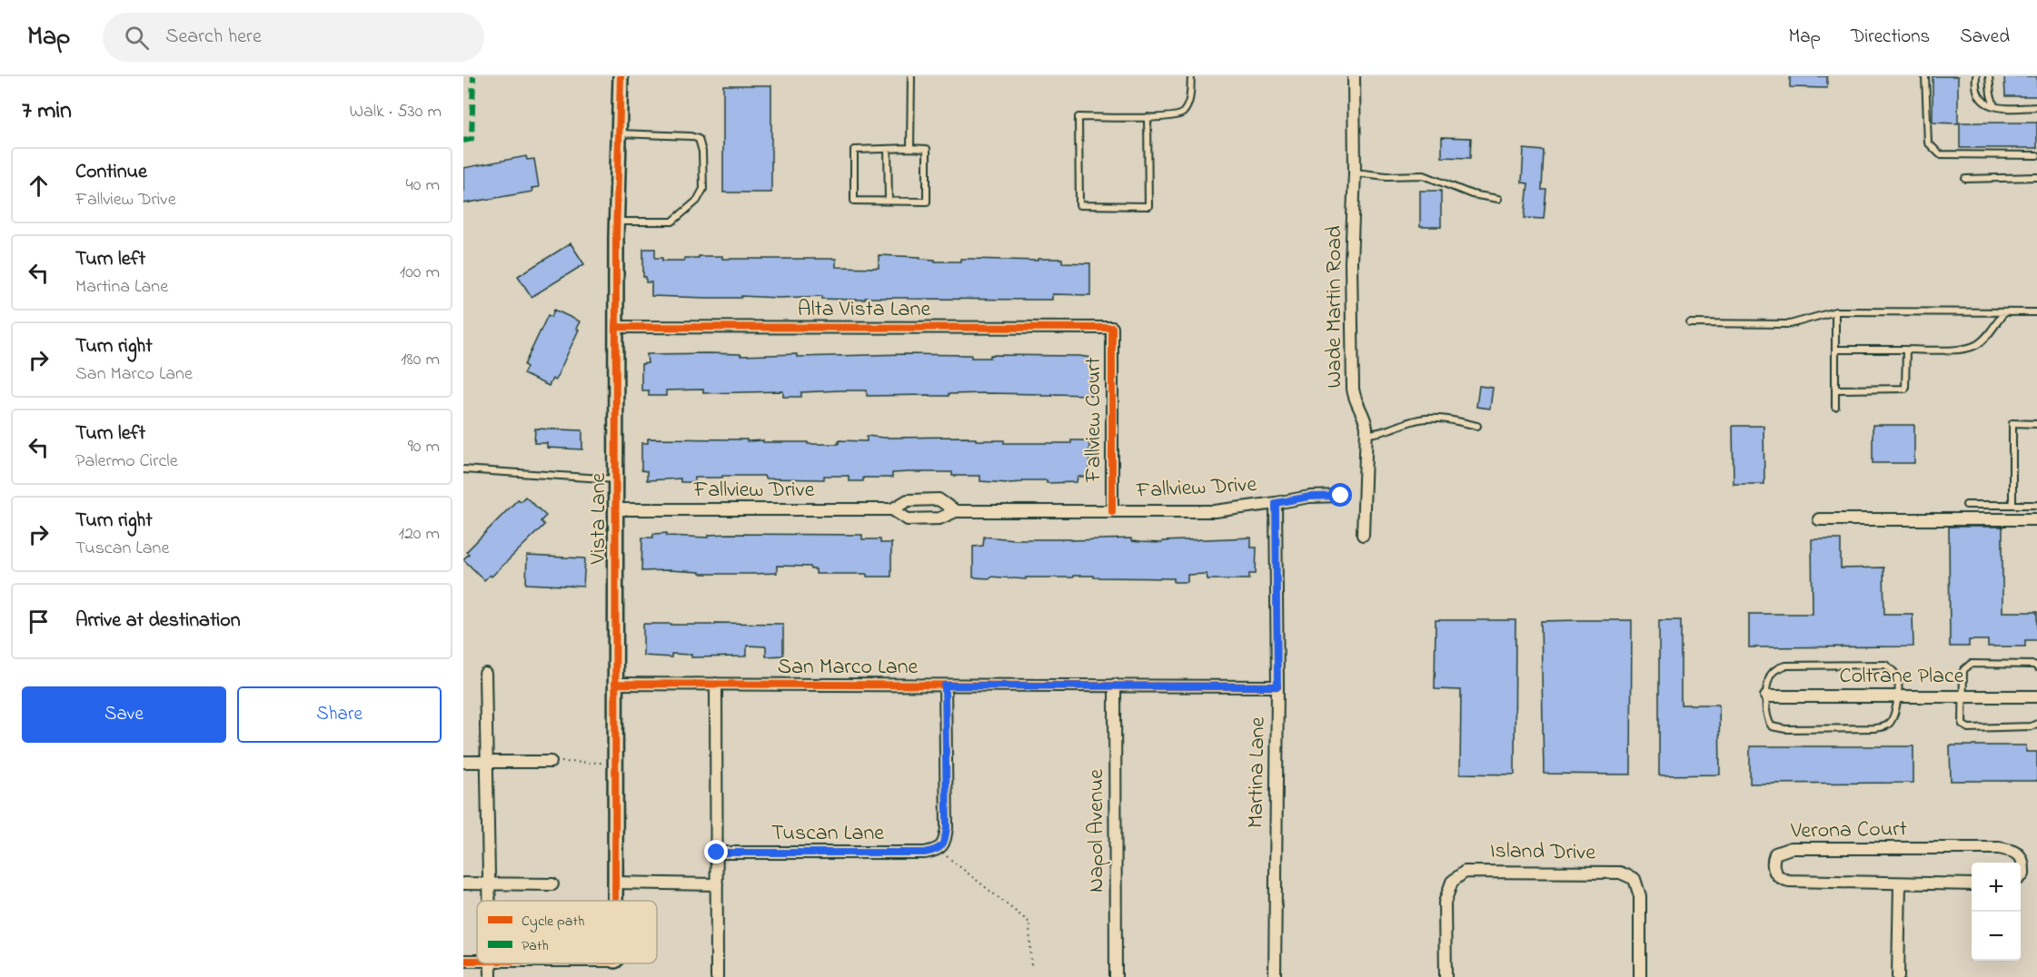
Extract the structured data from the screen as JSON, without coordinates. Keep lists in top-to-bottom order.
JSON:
{
  "streets": {
    "street": [
      "Wade Martin Road",
      "Alta Vista Lane",
      "Fallview Court",
      "Fallview Drive",
      "Vista Lane",
      "San Marco Lane",
      "Coltrane Place",
      "Martina Lane",
      "Napol Avenue",
      "Verona Court",
      "Tuscan Lane",
      "Island Drive"
    ]
  },
  "crossings": [
    ["Alta Vista Lane", "Fallview Court"],
    ["Alta Vista Lane", "Vista Lane"],
    ["Fallview Court", "Fallview Drive"],
    ["Fallview Drive", "Vista Lane"],
    ["Fallview Drive", "Martina Lane"],
    ["Vista Lane", "San Marco Lane"],
    ["San Marco Lane", "Martina Lane"],
    ["San Marco Lane", "Napol Avenue"]
  ],
  "legend": ["Cycle path", "Path"],
  "page": {
    "header": "Map",
    "search": "Search here",
    "nav": ["Map", "Directions", "Saved"],
    "heading": ["7 min", "Walk · 530 m"],
    "list": [
      ["Continue", "Fallview Drive", "40 m"],
      ["Turn left", "Martina Lane", "100 m"],
      ["Turn right", "San Marco Lane", "180 m"],
      ["Turn left", "Palermo Circle", "90 m"],
      ["Turn right", "Tuscan Lane", "120 m"],
      "Arrive at destination"
    ],
    "buttons": ["Save", "Share"],
    "map_buttons": ["+", "−"]
  }
}
